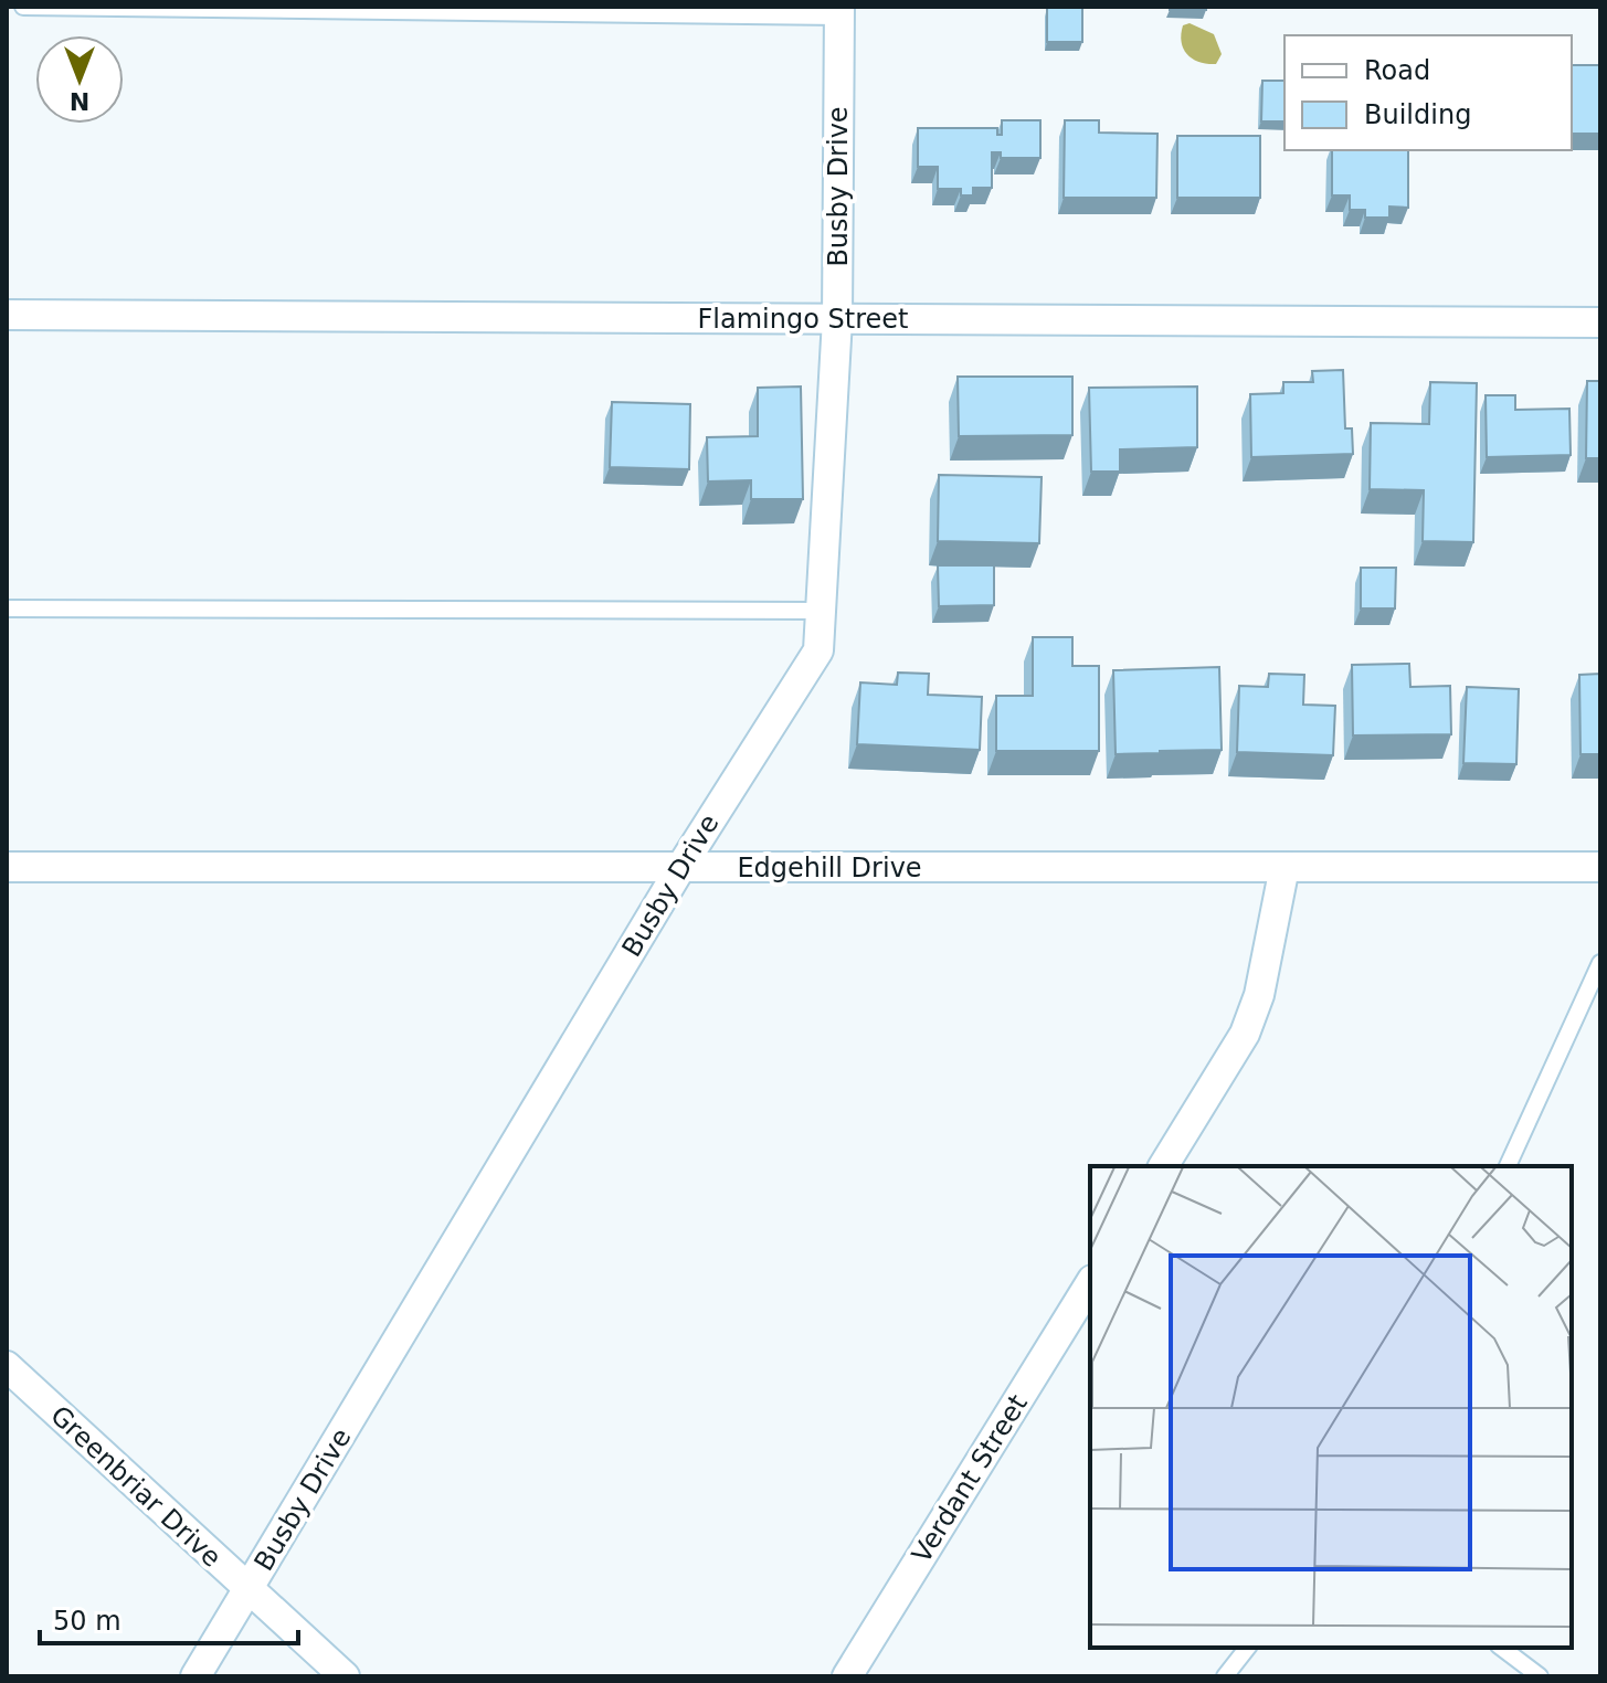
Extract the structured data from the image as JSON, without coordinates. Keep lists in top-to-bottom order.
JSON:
{
  "streets": {
    "street": [
      "Busby Drive",
      "Flamingo Street",
      "Edgehill Drive",
      "Verdant Street",
      "Greenbriar Drive"
    ]
  },
  "crossings": [
    ["Busby Drive", "Flamingo Street"],
    ["Busby Drive", "Edgehill Drive"],
    ["Busby Drive", "Greenbriar Drive"]
  ],
  "legend": ["Road", "Building"],
  "scale_bar": "50 m",
  "north": "bottom"
}
